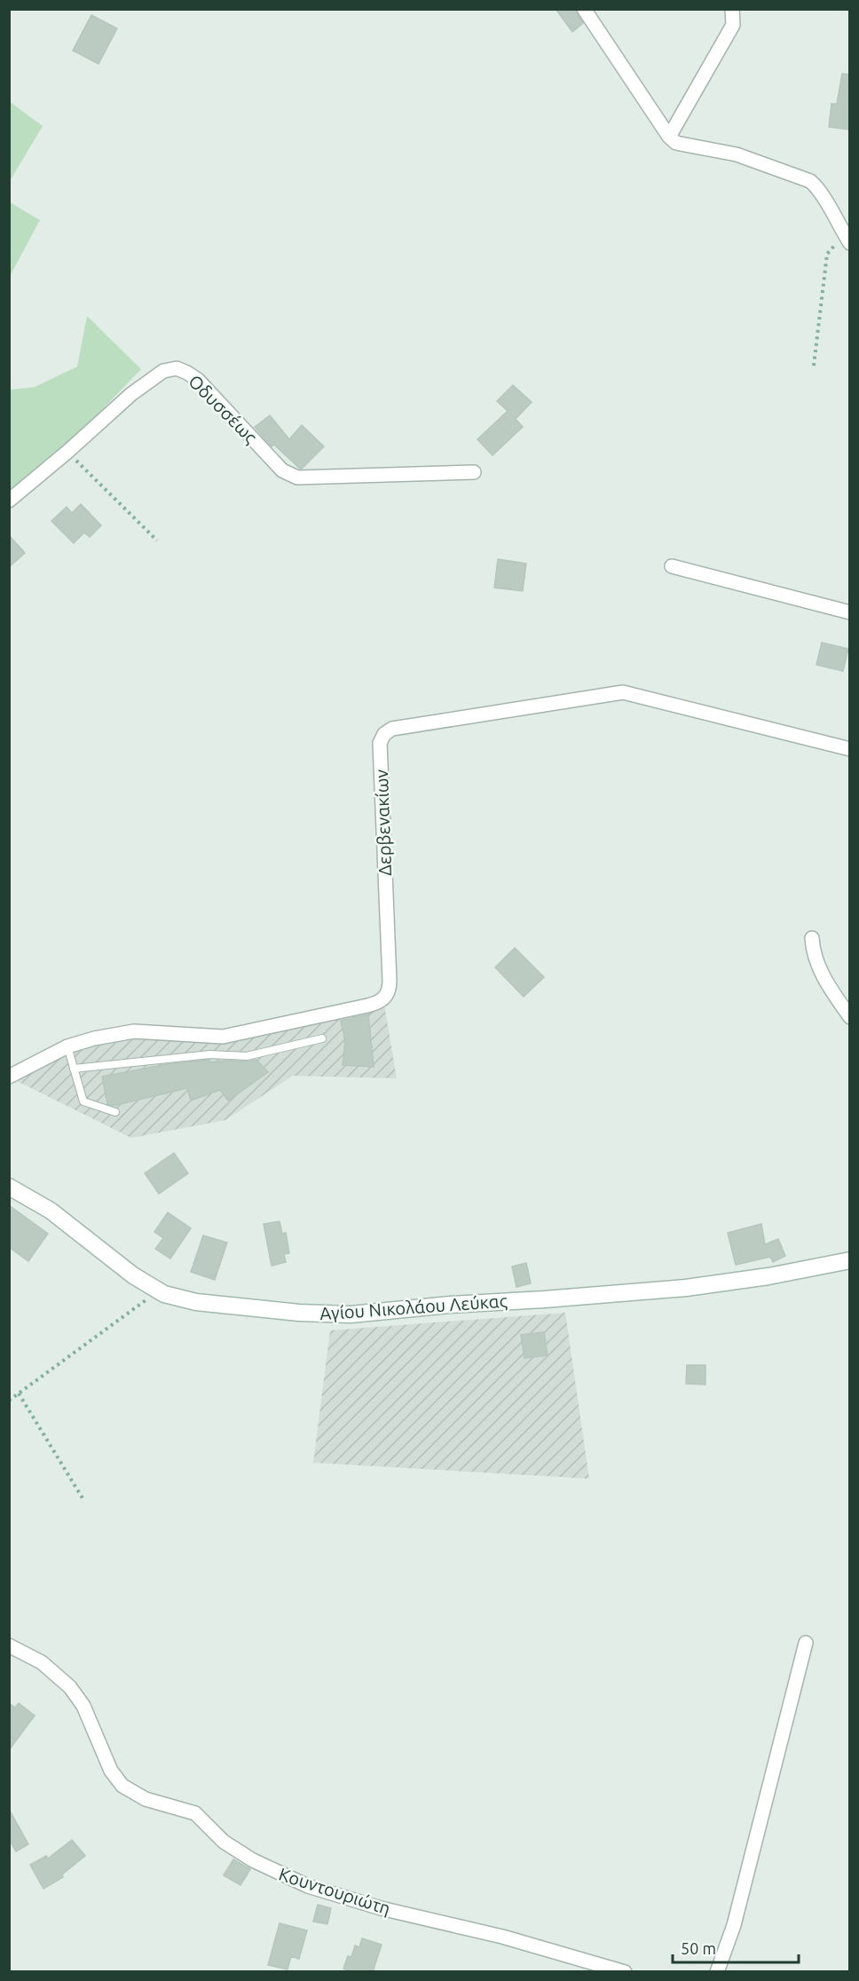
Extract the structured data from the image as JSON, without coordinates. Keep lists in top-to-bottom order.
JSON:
{
  "streets": {
    "main road": ["Αγίου Νικολάου Λεύκας"],
    "street": ["Οδυσσέως", "Δερβενακίων", "Κουντουριώτη"]
  },
  "scale_bar": "50 m"
}
